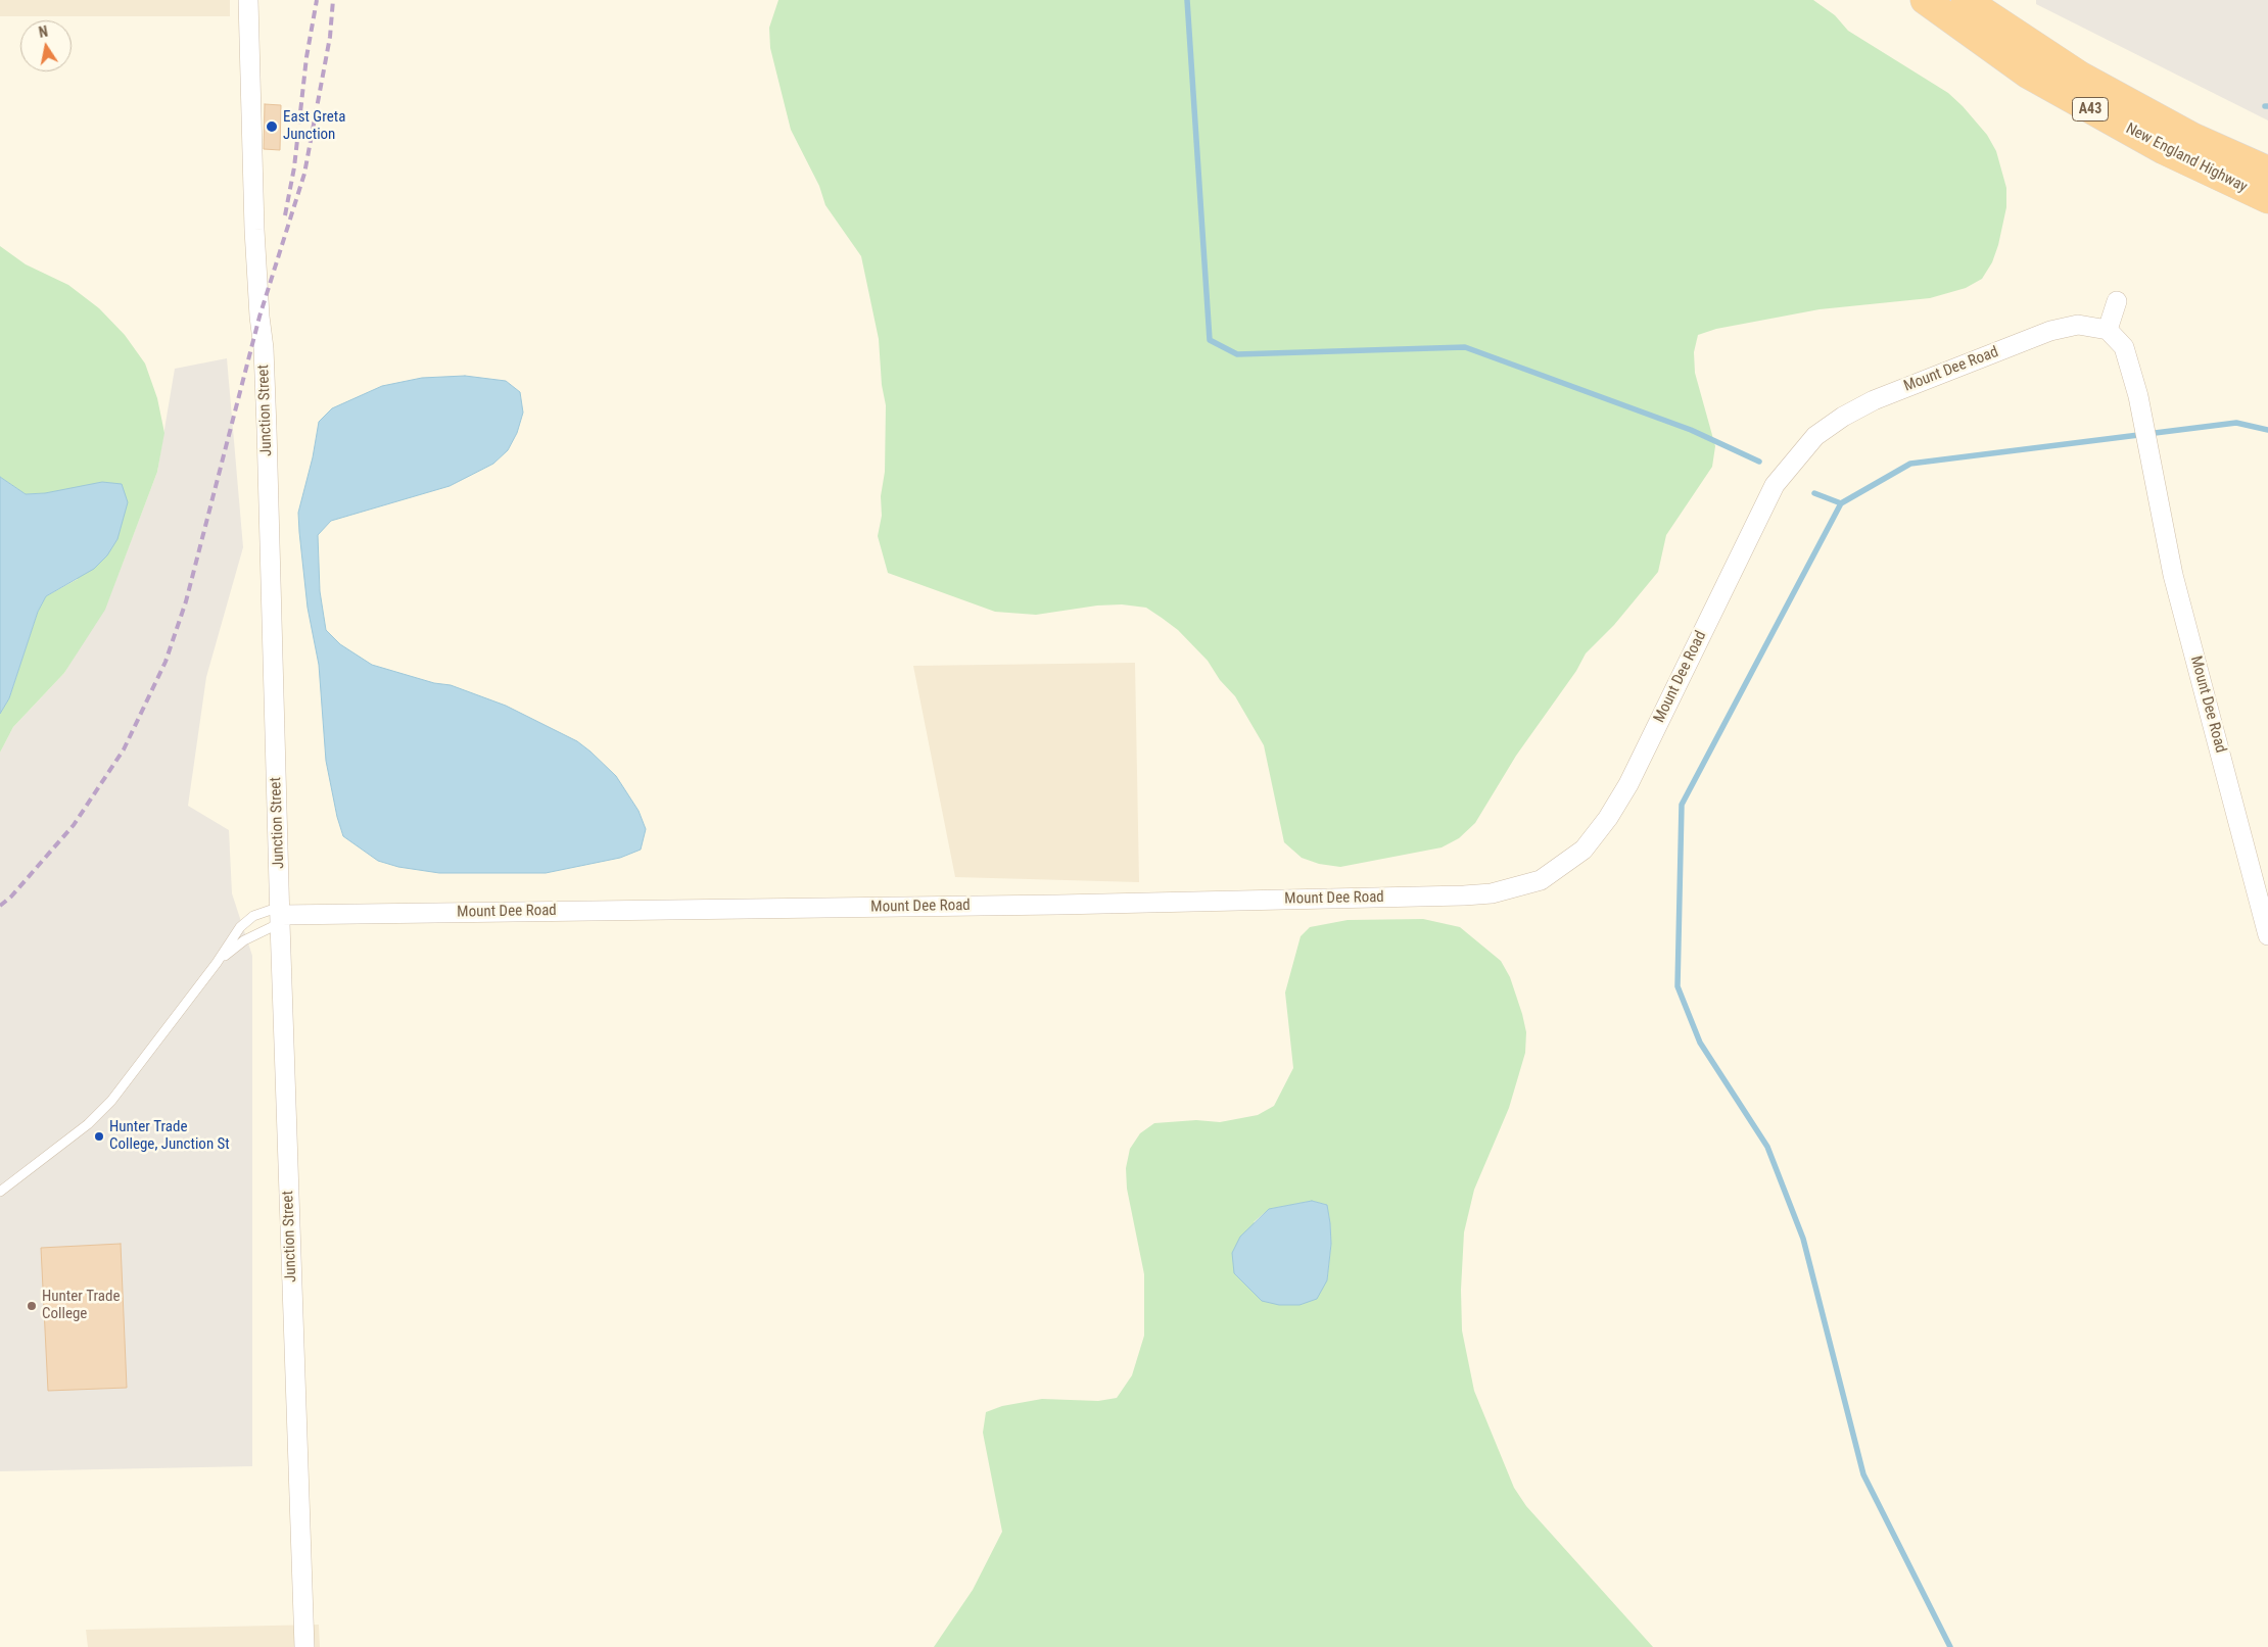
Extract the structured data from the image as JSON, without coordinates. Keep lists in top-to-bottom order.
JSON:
{
  "streets": {
    "highway": ["A43", "New England Highway"],
    "street": ["Mount Dee Road", "Junction Street"]
  },
  "crossings": [
    ["Mount Dee Road", "Junction Street"]
  ],
  "places": ["East Greta Junction", "Hunter Trade College, Junction St", "Hunter Trade College"],
  "north": "top"
}
